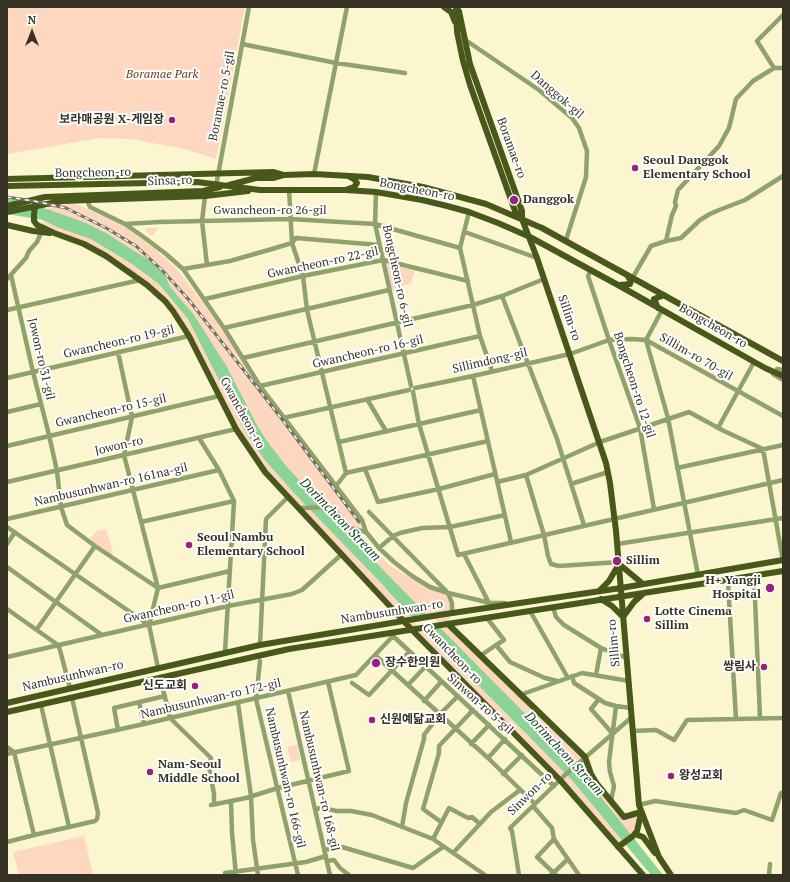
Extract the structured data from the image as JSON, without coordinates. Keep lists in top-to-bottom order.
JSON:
{
  "streets": {
    "main road": [
      "Boramae-ro",
      "Bongcheon-ro",
      "Sinsa-ro",
      "Sillim-ro",
      "Gwancheon-ro",
      "Nambusunhwan-ro"
    ],
    "street": [
      "Danggok-gil",
      "Boramae-ro 5-gil",
      "Gwancheon-ro 26-gil",
      "Gwancheon-ro 22-gil",
      "Bongcheon-ro 6-gil",
      "Gwancheon-ro 19-gil",
      "Gwancheon-ro 16-gil",
      "Sillim-ro 70-gil",
      "Jowon-ro 31-gil",
      "Sillimdong-gil",
      "Bongcheon-ro 12-gil",
      "Gwancheon-ro 15-gil",
      "Jowon-ro",
      "Nambusunhwan-ro 161na-gil",
      "Gwancheon-ro 11-gil",
      "Nambusunhwan-ro 172-gil",
      "Sinwon-ro 5-gil",
      "Nambusunhwan-ro 166-gil",
      "Nambusunhwan-ro 168-gil",
      "Sinwon-ro"
    ]
  },
  "crossings": [
    ["Danggok-gil", "Boramae-ro"],
    ["Danggok-gil", "Bongcheon-ro"],
    ["Boramae-ro 5-gil", "Bongcheon-ro"],
    ["Boramae-ro 5-gil", "Sinsa-ro"],
    ["Boramae-ro", "Bongcheon-ro"],
    ["Boramae-ro", "Sillim-ro"],
    ["Bongcheon-ro", "Sinsa-ro"],
    ["Bongcheon-ro", "Bongcheon-ro 6-gil"],
    ["Bongcheon-ro", "Sillim-ro"],
    ["Bongcheon-ro", "Bongcheon-ro 12-gil"],
    ["Sinsa-ro", "Gwancheon-ro"],
    ["Gwancheon-ro 26-gil", "Bongcheon-ro 6-gil"],
    ["Gwancheon-ro 22-gil", "Bongcheon-ro 6-gil"],
    ["Bongcheon-ro 6-gil", "Gwancheon-ro 16-gil"],
    ["Bongcheon-ro 6-gil", "Sillimdong-gil"],
    ["Sillim-ro", "Sillim-ro 70-gil"],
    ["Sillim-ro", "Sillimdong-gil"],
    ["Sillim-ro", "Gwancheon-ro"],
    ["Sillim-ro", "Nambusunhwan-ro"],
    ["Gwancheon-ro 19-gil", "Jowon-ro 31-gil"],
    ["Gwancheon-ro 19-gil", "Gwancheon-ro"],
    ["Sillim-ro 70-gil", "Sillimdong-gil"],
    ["Sillim-ro 70-gil", "Bongcheon-ro 12-gil"],
    ["Jowon-ro 31-gil", "Gwancheon-ro 15-gil"],
    ["Jowon-ro 31-gil", "Jowon-ro"],
    ["Jowon-ro 31-gil", "Nambusunhwan-ro 161na-gil"],
    ["Gwancheon-ro 15-gil", "Gwancheon-ro"],
    ["Gwancheon-ro", "Jowon-ro"],
    ["Gwancheon-ro", "Gwancheon-ro 11-gil"],
    ["Gwancheon-ro", "Nambusunhwan-ro"],
    ["Gwancheon-ro", "Sinwon-ro"],
    ["Nambusunhwan-ro", "Nambusunhwan-ro 172-gil"],
    ["Nambusunhwan-ro", "Sinwon-ro 5-gil"],
    ["Nambusunhwan-ro 172-gil", "Sinwon-ro 5-gil"],
    ["Nambusunhwan-ro 172-gil", "Nambusunhwan-ro 166-gil"],
    ["Nambusunhwan-ro 172-gil", "Nambusunhwan-ro 168-gil"],
    ["Sinwon-ro 5-gil", "Sinwon-ro"]
  ],
  "water": ["Dorimcheon Stream"],
  "parks": ["Boramae Park"],
  "places": [
    "보라매공원 X-게임장",
    "Seoul Danggok Elementary School",
    "Danggok",
    "Seoul Nambu Elementary School",
    "Sillim",
    "H+ Yangji Hospital",
    "Lotte Cinema Sillim",
    "장수한의원",
    "쌍림사",
    "신도교회",
    "신원예닮교회",
    "Nam-Seoul Middle School",
    "왕성교회"
  ],
  "north": "top"
}
